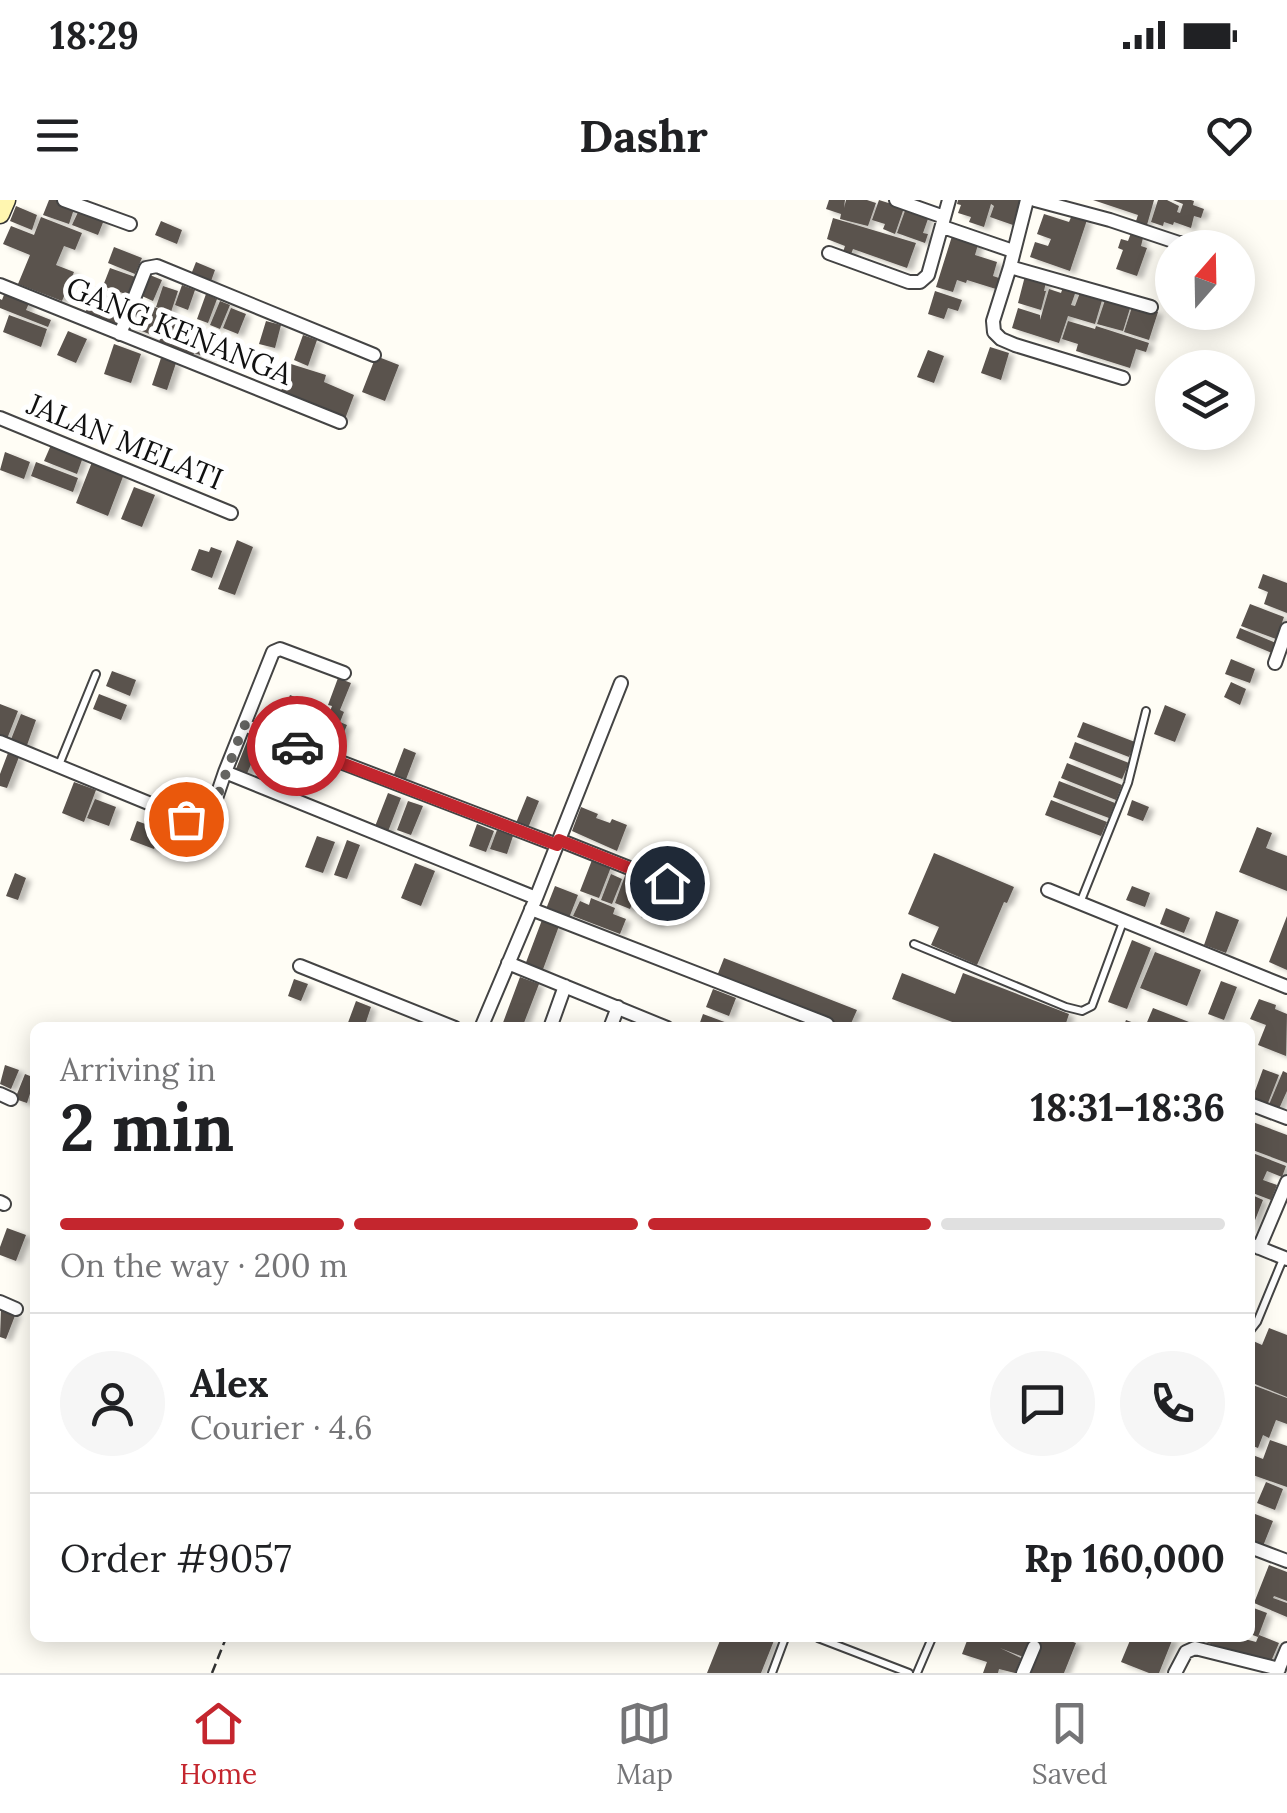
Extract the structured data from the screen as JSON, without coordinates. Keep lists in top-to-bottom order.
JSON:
{
  "streets": {
    "street": ["GANG KENANGA", "JALAN MELATI"]
  },
  "north": "top",
  "page": {
    "status": "18:29",
    "header": "Dashr",
    "heading": ["2 min", "Arriving in", "18:31–18:36"],
    "panel": [
      "Alex",
      "Courier · 4.6",
      "Order #9057",
      "Rp 160,000"
    ],
    "bar": "On the way · 200 m",
    "tabs": ["Home", "Map", "Saved"]
  }
}
